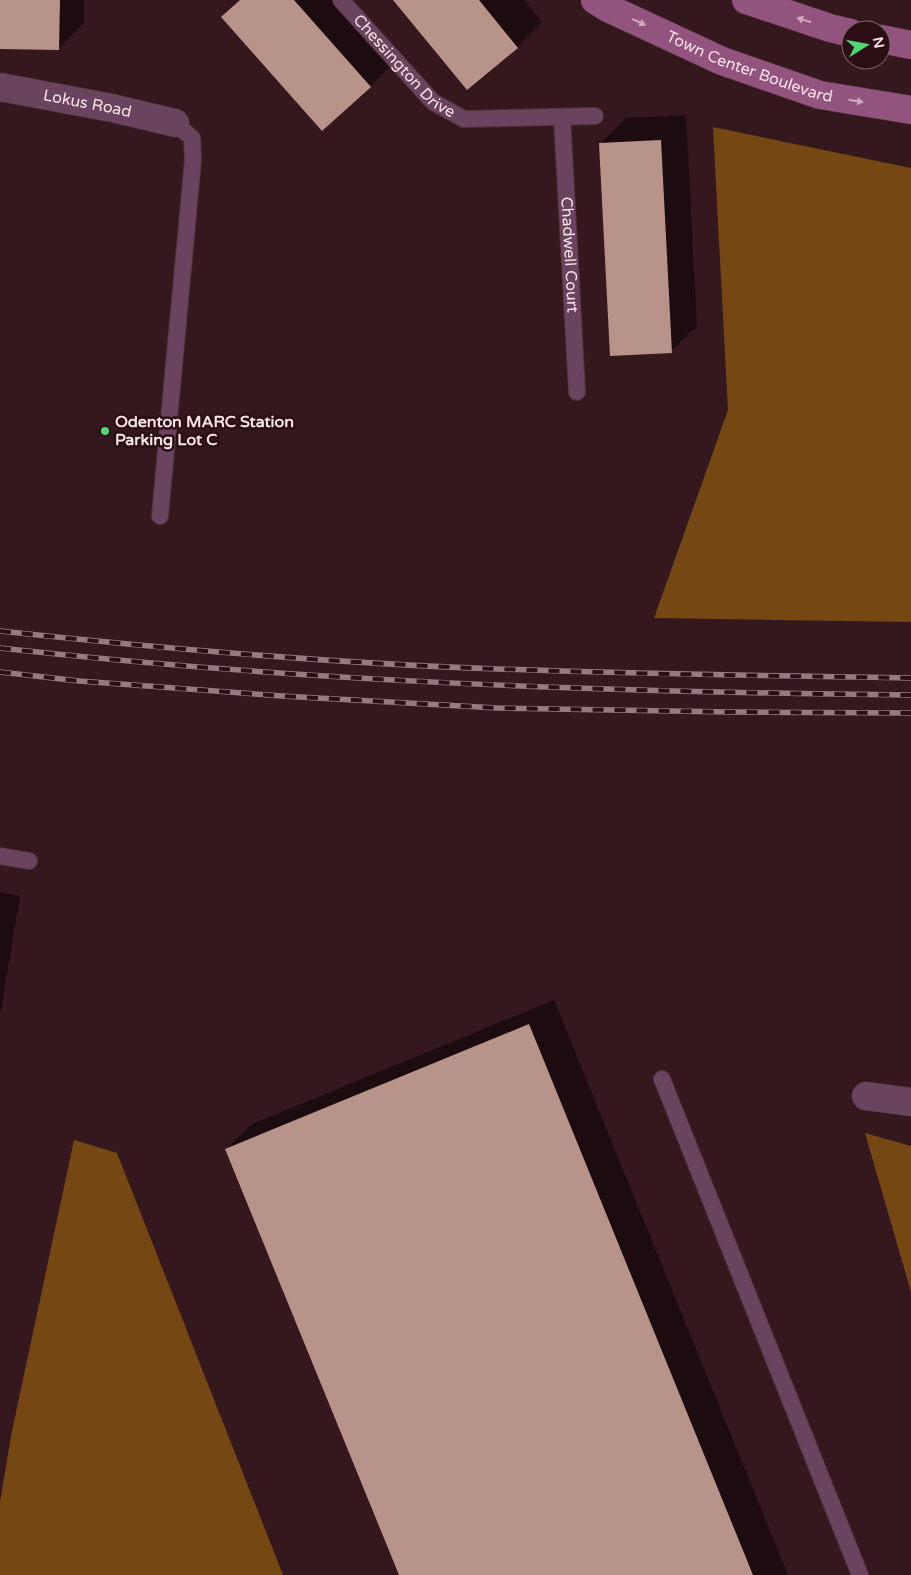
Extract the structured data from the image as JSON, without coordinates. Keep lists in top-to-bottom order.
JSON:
{
  "streets": {
    "street": ["Town Center Boulevard", "Lokus Road"],
    "lane": ["Chessington Drive", "Chadwell Court"]
  },
  "crossings": [
    ["Chessington Drive", "Chadwell Court"]
  ],
  "places": ["Odenton MARC Station Parking Lot C"],
  "north": "right"
}
